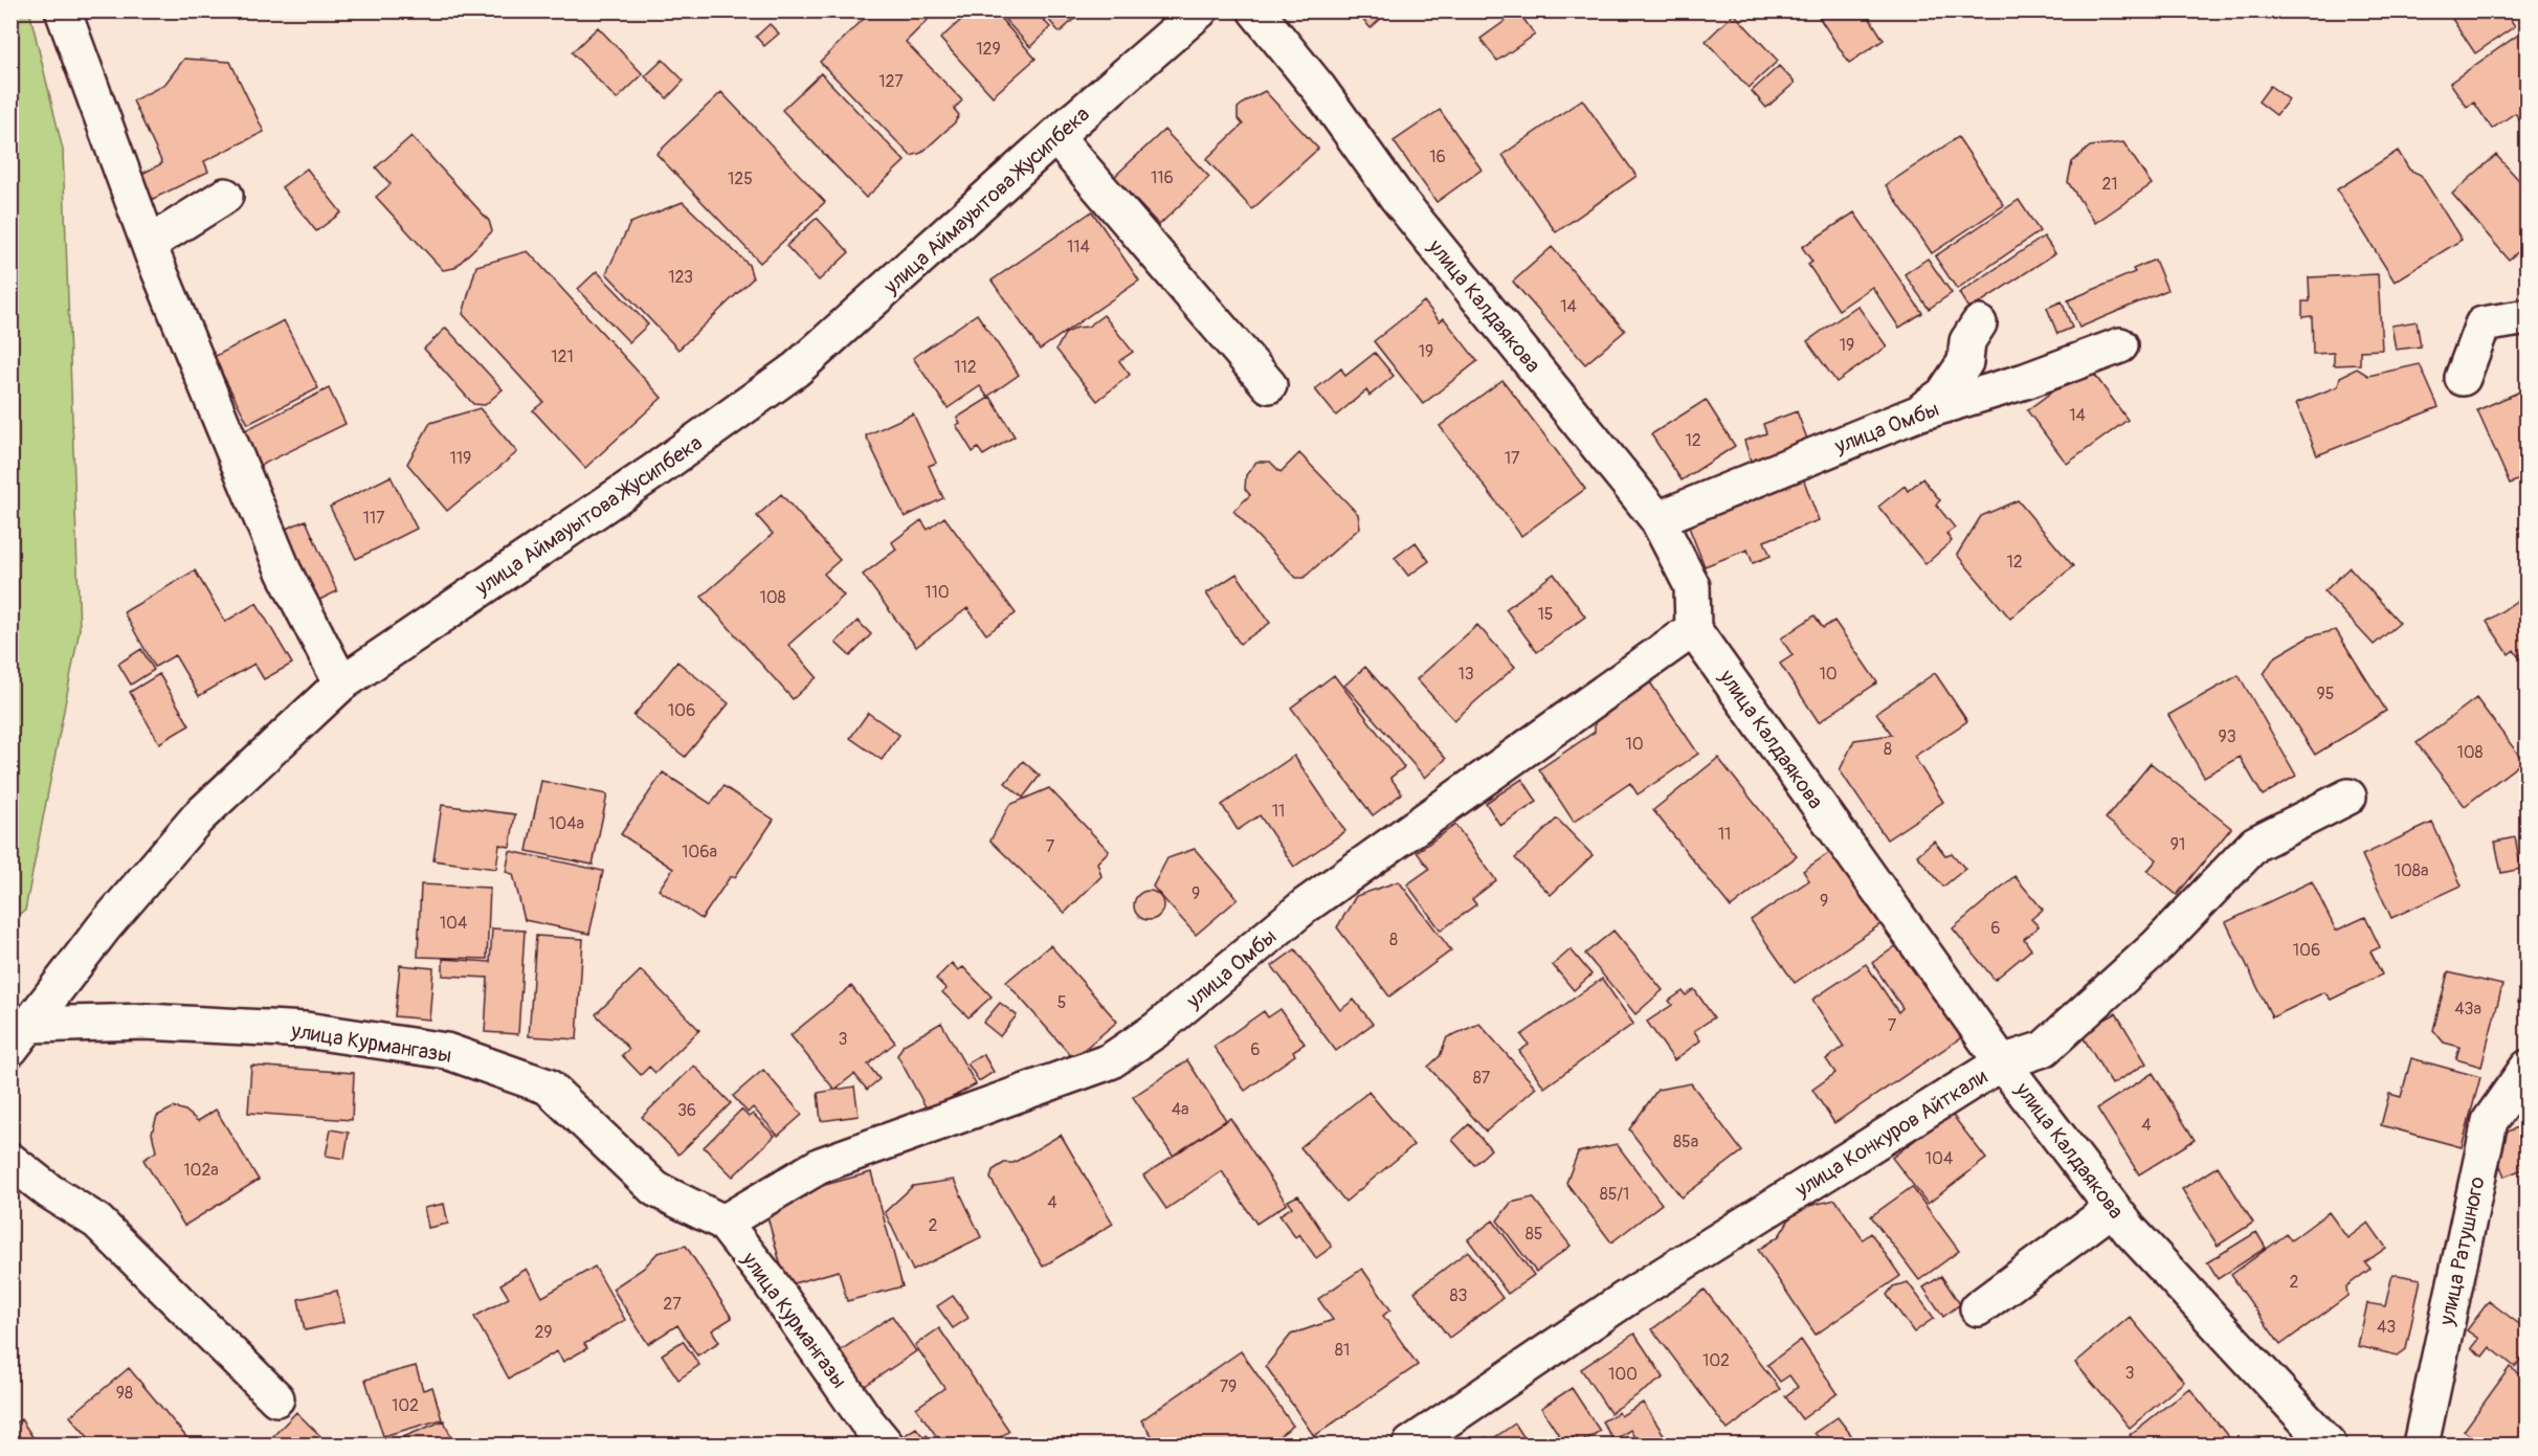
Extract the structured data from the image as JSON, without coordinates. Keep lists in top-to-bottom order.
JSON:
{
  "streets": {
    "street": [
      "улица Аймауытова Жусипбека",
      "улица Калдаякова",
      "улица Омбы",
      "улица Курмангазы",
      "улица Конкуров Айткали",
      "улица Ратушного"
    ]
  },
  "crossings": [
    ["улица Аймауытова Жусипбека", "улица Курмангазы"],
    ["улица Калдаякова", "улица Омбы"],
    ["улица Калдаякова", "улица Конкуров Айткали"],
    ["улица Омбы", "улица Курмангазы"]
  ],
  "house_numbers": [
    "129",
    "127",
    "16",
    "116",
    "125",
    "21",
    "114",
    "123",
    "14",
    "19",
    "19",
    "121",
    "112",
    "14",
    "12",
    "119",
    "17",
    "117",
    "12",
    "110",
    "108",
    "15",
    "13",
    "10",
    "95",
    "106",
    "93",
    "10",
    "8",
    "108",
    "11",
    "104а",
    "11",
    "91",
    "7",
    "106а",
    "108а",
    "9",
    "9",
    "104",
    "6",
    "8",
    "106",
    "5",
    "43а",
    "7",
    "3",
    "6",
    "87",
    "4а",
    "36",
    "4",
    "85а",
    "104",
    "102а",
    "85/1",
    "4",
    "2",
    "85",
    "2",
    "83",
    "27",
    "43",
    "29",
    "81",
    "102",
    "3",
    "100",
    "79",
    "98",
    "102"
  ]
}
